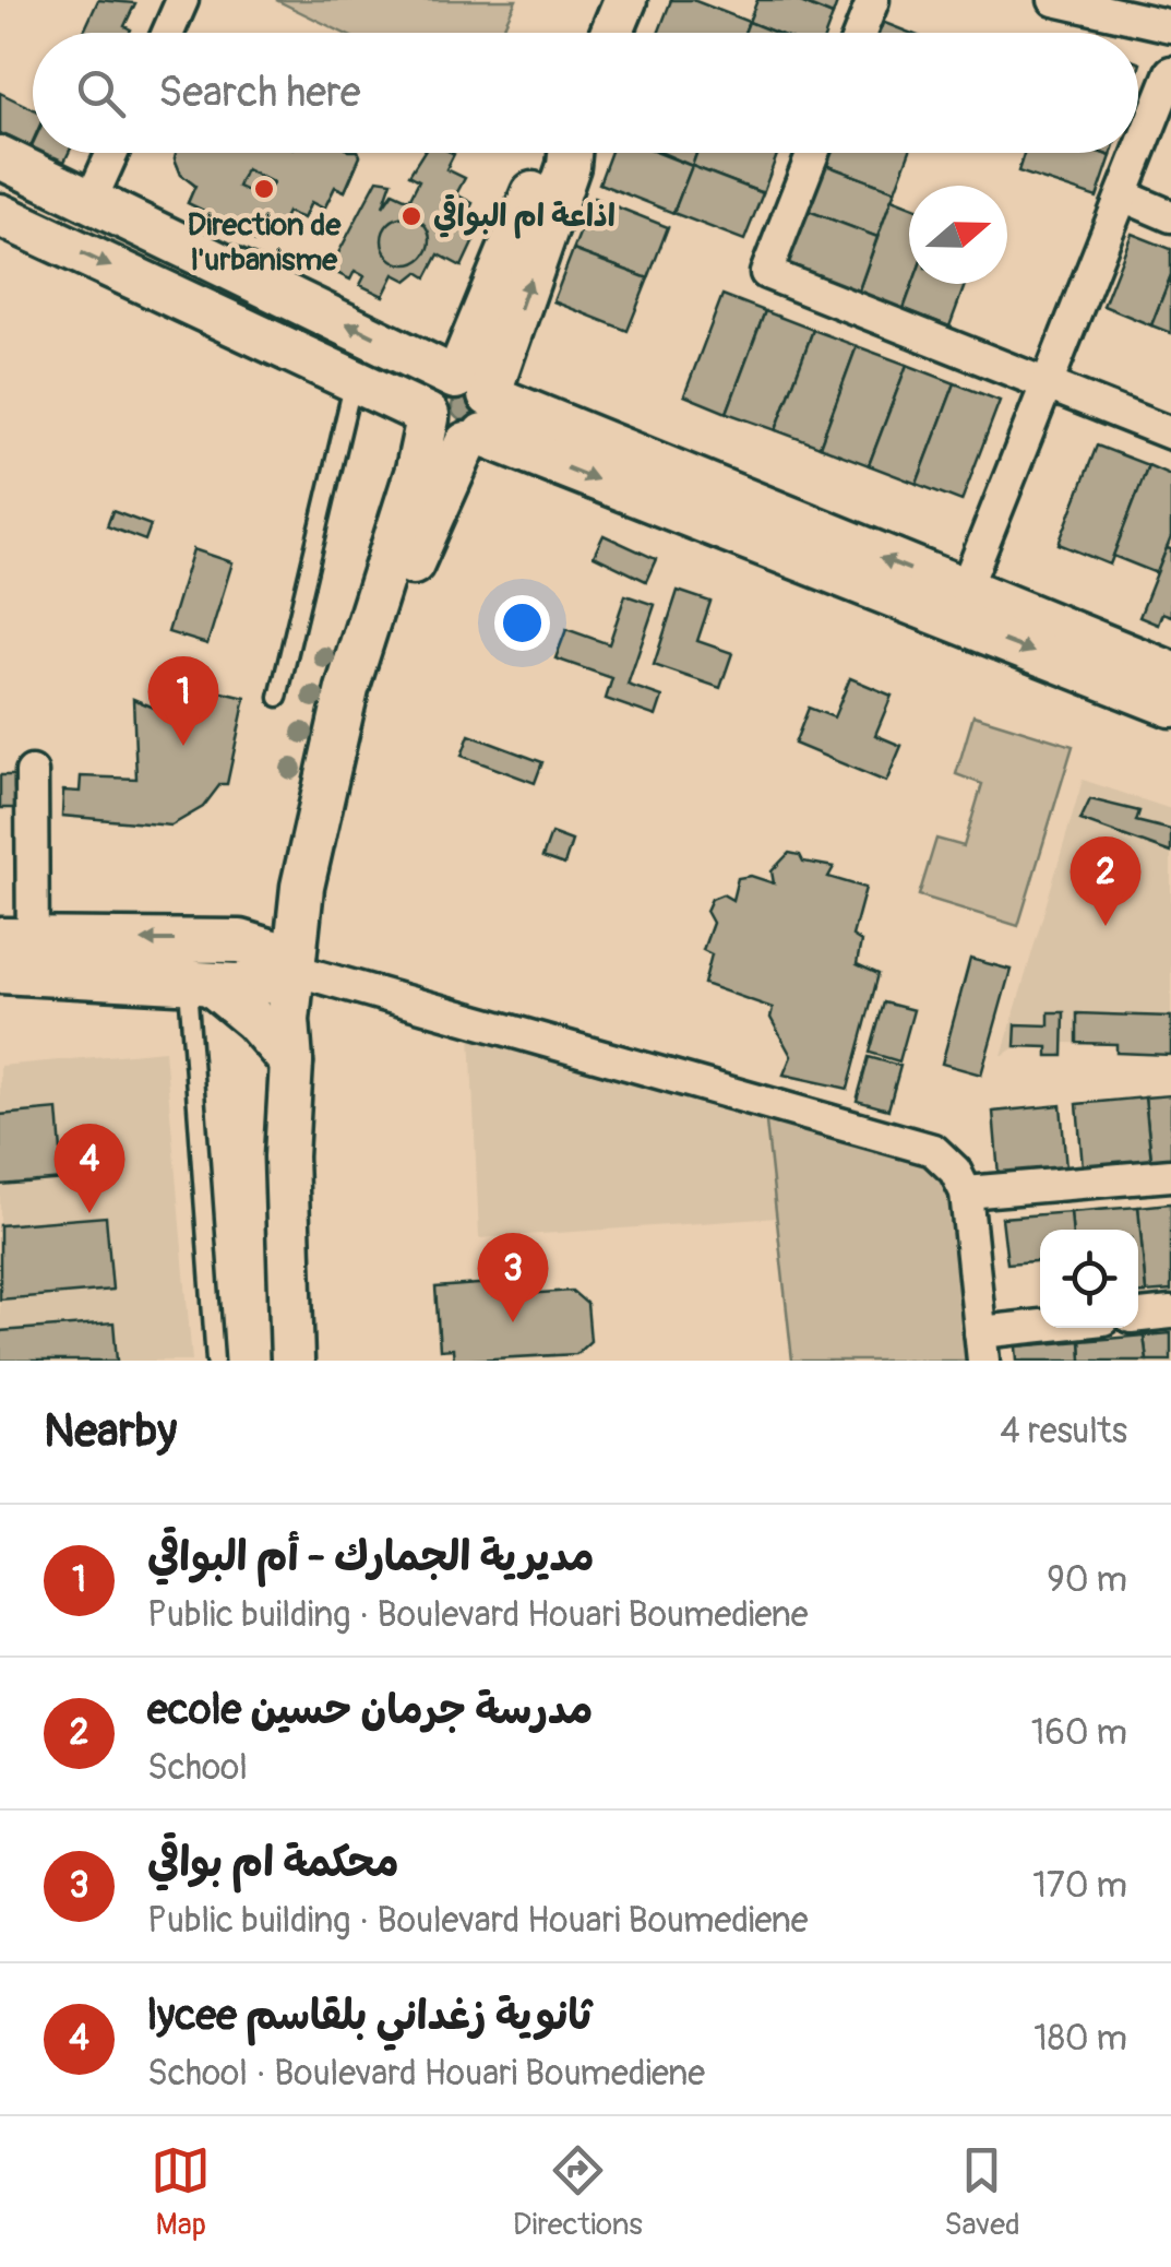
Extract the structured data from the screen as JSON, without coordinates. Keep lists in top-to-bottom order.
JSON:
{
  "places": ["Direction de l'urbanisme", "اذاعة ام البواقي"],
  "north": "right",
  "page": {
    "search": "Search here",
    "pins": [
      "1",
      "2",
      "4",
      "3"
    ],
    "heading": ["Nearby", "4 results"],
    "list": [
      {
        "mark": "1",
        "name": "مديرية الجمارك - أم البواقي",
        "note": "Public building · Boulevard Houari Boumediene",
        "value": "90 m"
      },
      {
        "mark": "2",
        "name": "ecole مدرسة جرمان حسين",
        "note": "School",
        "value": "160 m"
      },
      {
        "mark": "3",
        "name": "محكمة ام بواقي",
        "note": "Public building · Boulevard Houari Boumediene",
        "value": "170 m"
      },
      {
        "mark": "4",
        "name": "lycee ثانوية زغداني بلقاسم",
        "note": "School · Boulevard Houari Boumediene",
        "value": "180 m"
      }
    ],
    "nav": ["Map", "Directions", "Saved"]
  }
}
